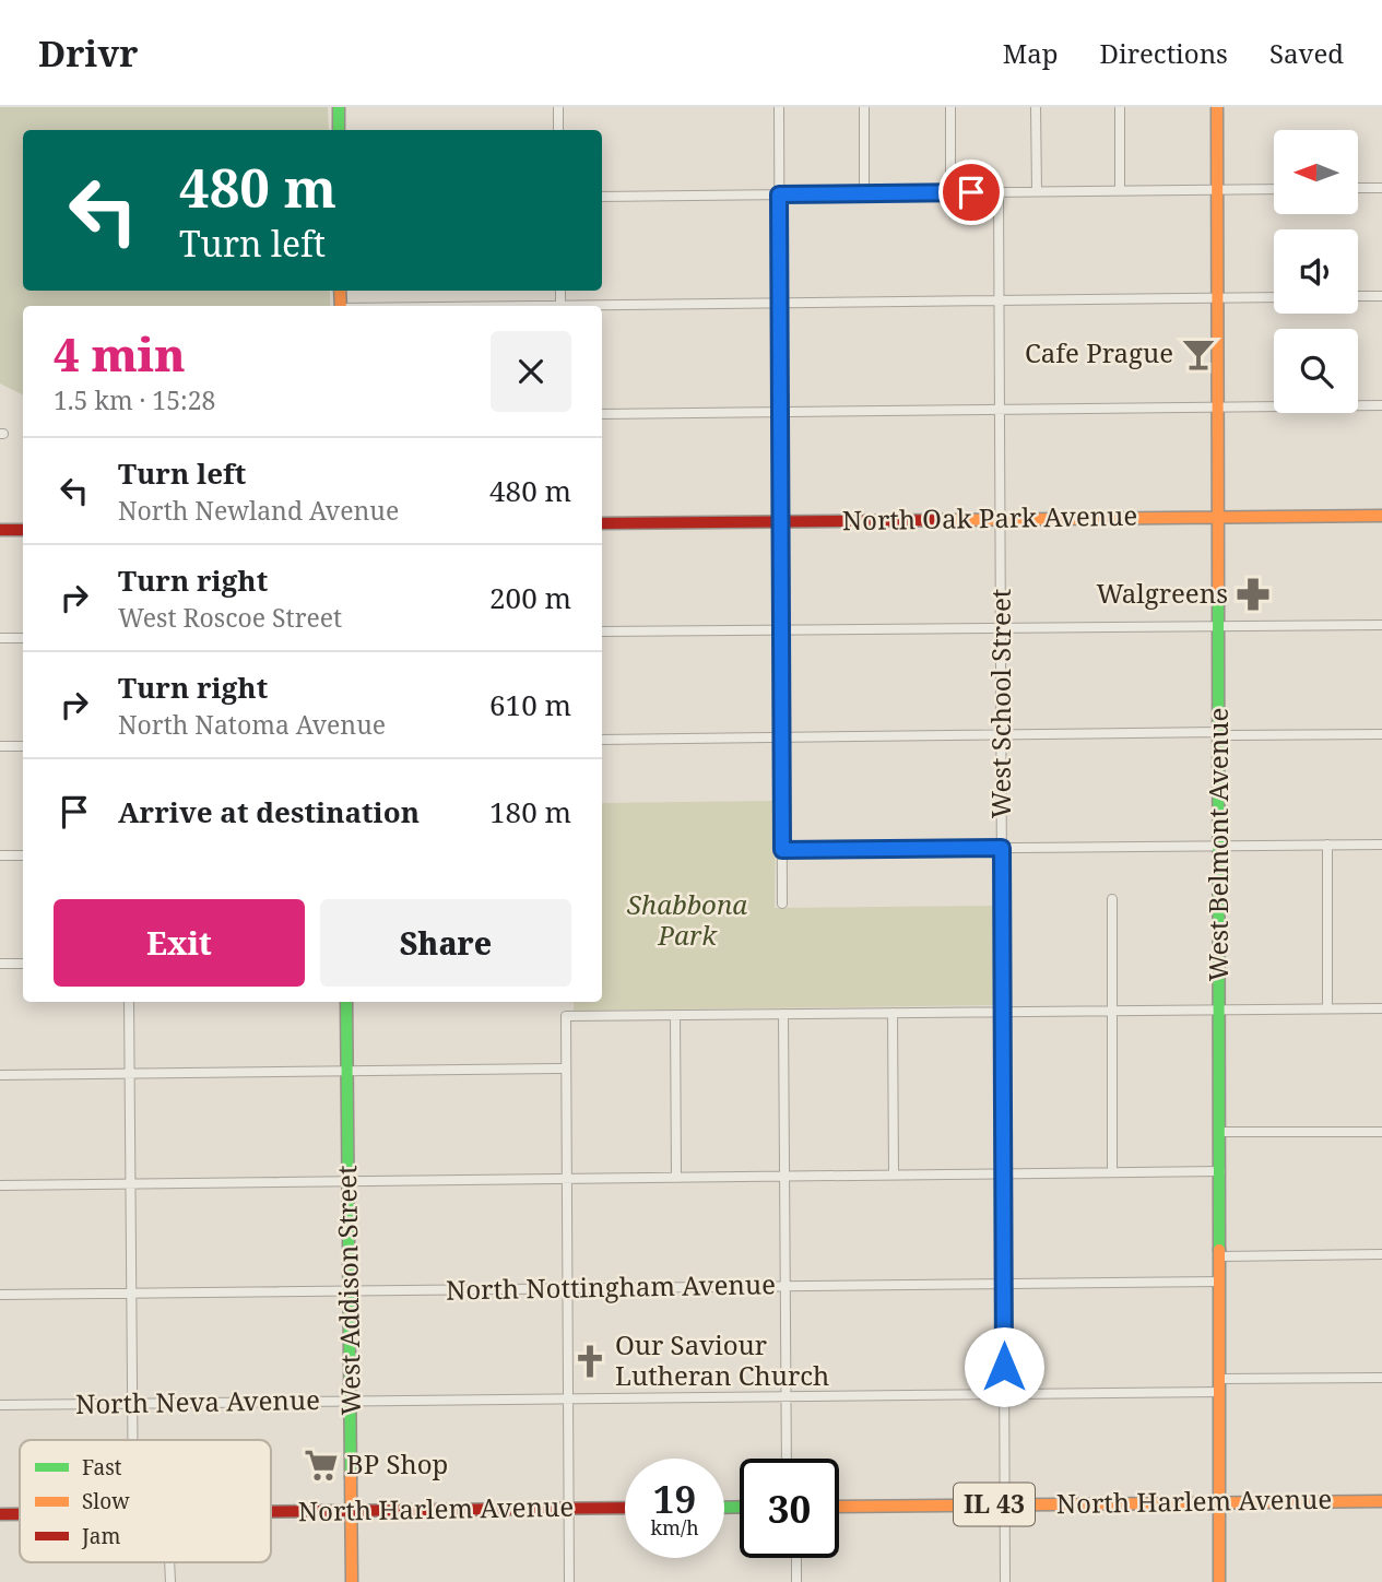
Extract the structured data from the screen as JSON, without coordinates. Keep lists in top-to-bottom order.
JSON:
{
  "streets": {
    "main road": [
      "North Oak Park Avenue",
      "West Belmont Avenue",
      "West Addison Street",
      "North Harlem Avenue",
      "IL 43"
    ],
    "street": ["West School Street", "North Nottingham Avenue", "North Neva Avenue"]
  },
  "crossings": [
    ["North Oak Park Avenue", "West School Street"],
    ["North Oak Park Avenue", "West Belmont Avenue"],
    ["West School Street", "North Nottingham Avenue"],
    ["West School Street", "North Neva Avenue"],
    ["West School Street", "North Harlem Avenue"],
    ["West Belmont Avenue", "North Nottingham Avenue"],
    ["West Belmont Avenue", "North Neva Avenue"],
    ["West Belmont Avenue", "North Harlem Avenue"],
    ["North Nottingham Avenue", "West Addison Street"],
    ["West Addison Street", "North Neva Avenue"],
    ["West Addison Street", "North Harlem Avenue"]
  ],
  "parks": ["Shabbona Park"],
  "places": {
    "bar": ["Cafe Prague"],
    "pharmacy": ["Walgreens"],
    "church": ["Our Saviour Lutheran Church"],
    "supermarket": ["BP Shop"]
  },
  "legend": ["Fast", "Slow", "Jam"],
  "north": "left",
  "page": {
    "header": "Drivr",
    "nav": ["Map", "Directions", "Saved"],
    "turn": ["480 m", "Turn left"],
    "heading": ["4 min", "1.5 km · 15:28"],
    "list": [
      {
        "name": "Turn left",
        "note": "North Newland Avenue",
        "value": "480 m"
      },
      {
        "name": "Turn right",
        "note": "West Roscoe Street",
        "value": "200 m"
      },
      {
        "name": "Turn right",
        "note": "North Natoma Avenue",
        "value": "610 m"
      },
      {
        "name": "Arrive at destination",
        "value": "180 m"
      }
    ],
    "buttons": ["Exit", "Share"],
    "speed": "19 km/h",
    "limit": "30"
  }
}
